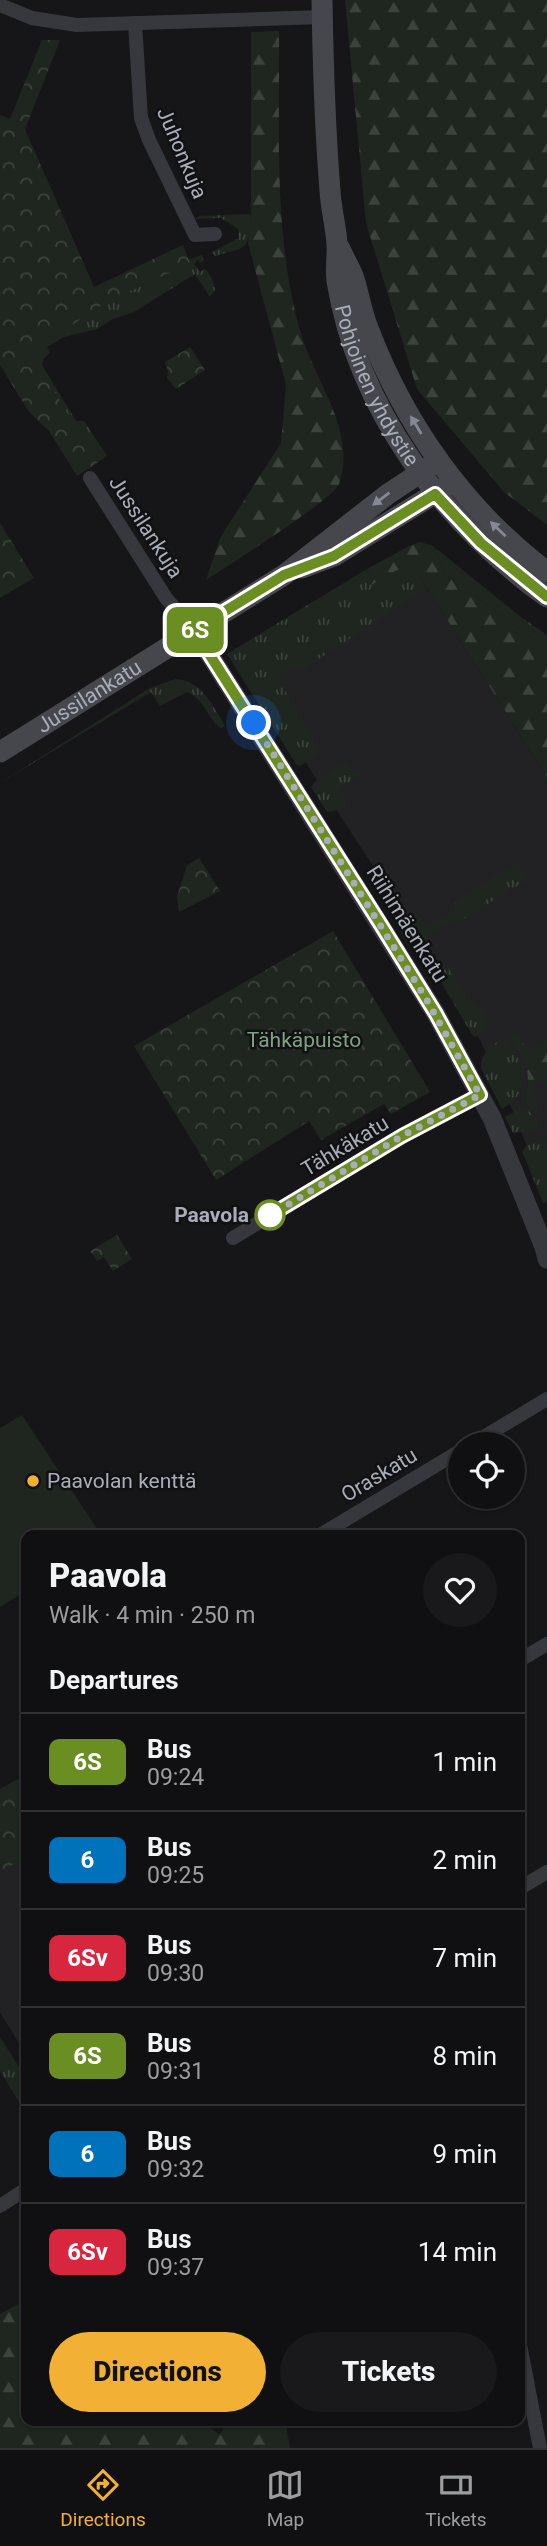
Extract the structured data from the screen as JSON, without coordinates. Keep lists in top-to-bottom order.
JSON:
{
  "streets": {
    "main road": ["Pohjoinen yhdystie", "Jussilankatu"],
    "street": [
      "Juhonkuja",
      "Jussilankuja",
      "Riihimäenkatu",
      "Tähkäkatu",
      "Oraskatu"
    ]
  },
  "crossings": [
    ["Pohjoinen yhdystie", "Jussilankatu"],
    ["Jussilankuja", "Jussilankatu"],
    ["Jussilankuja", "Riihimäenkatu"],
    ["Jussilankatu", "Riihimäenkatu"],
    ["Riihimäenkatu", "Tähkäkatu"]
  ],
  "one_way": ["Pohjoinen yhdystie"],
  "parks": ["Tähkäpuisto"],
  "places": ["Paavola", "Paavolan kenttä"],
  "lines": ["bus line 6S"],
  "page": {
    "on_map": "6S",
    "heading": [
      ["Paavola", "Walk · 4 min · 250 m"],
      "Departures"
    ],
    "list": [
      {
        "mark": "6S",
        "name": "Bus",
        "note": "09:24",
        "value": "1 min"
      },
      {
        "mark": "6",
        "name": "Bus",
        "note": "09:25",
        "value": "2 min"
      },
      {
        "mark": "6Sv",
        "name": "Bus",
        "note": "09:30",
        "value": "7 min"
      },
      {
        "mark": "6S",
        "name": "Bus",
        "note": "09:31",
        "value": "8 min"
      },
      {
        "mark": "6",
        "name": "Bus",
        "note": "09:32",
        "value": "9 min"
      },
      {
        "mark": "6Sv",
        "name": "Bus",
        "note": "09:37",
        "value": "14 min"
      }
    ],
    "buttons": ["Directions", "Tickets"],
    "tabs": ["Directions", "Map", "Tickets"]
  }
}
